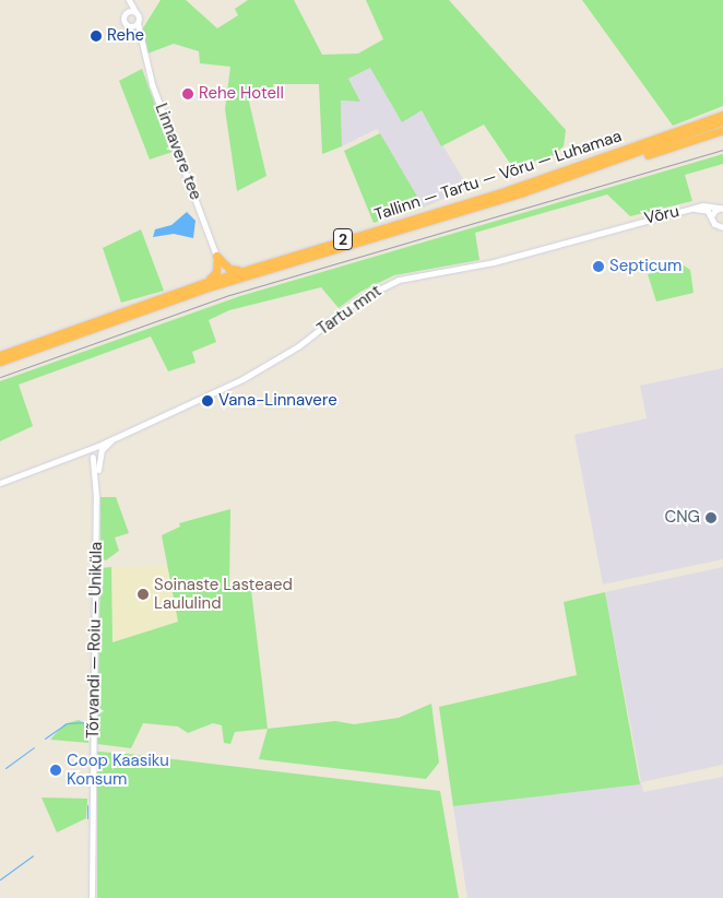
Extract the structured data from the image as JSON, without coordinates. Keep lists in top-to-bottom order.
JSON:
{
  "streets": {
    "highway": ["Tallinn — Tartu — Võru — Luhamaa", "2"],
    "street": [
      "Linnavere tee",
      "Võru",
      "Tartu mnt",
      "Tõrvandi — Roiu — Uniküla"
    ]
  },
  "crossings": [
    ["Võru", "Tartu mnt"],
    ["Tartu mnt", "Tõrvandi — Roiu — Uniküla"]
  ],
  "places": [
    "Rehe",
    "Rehe Hotell",
    "Septicum",
    "Vana-Linnavere",
    "CNG",
    "Soinaste Lasteaed Laululind",
    "Coop Kaasiku Konsum"
  ]
}
